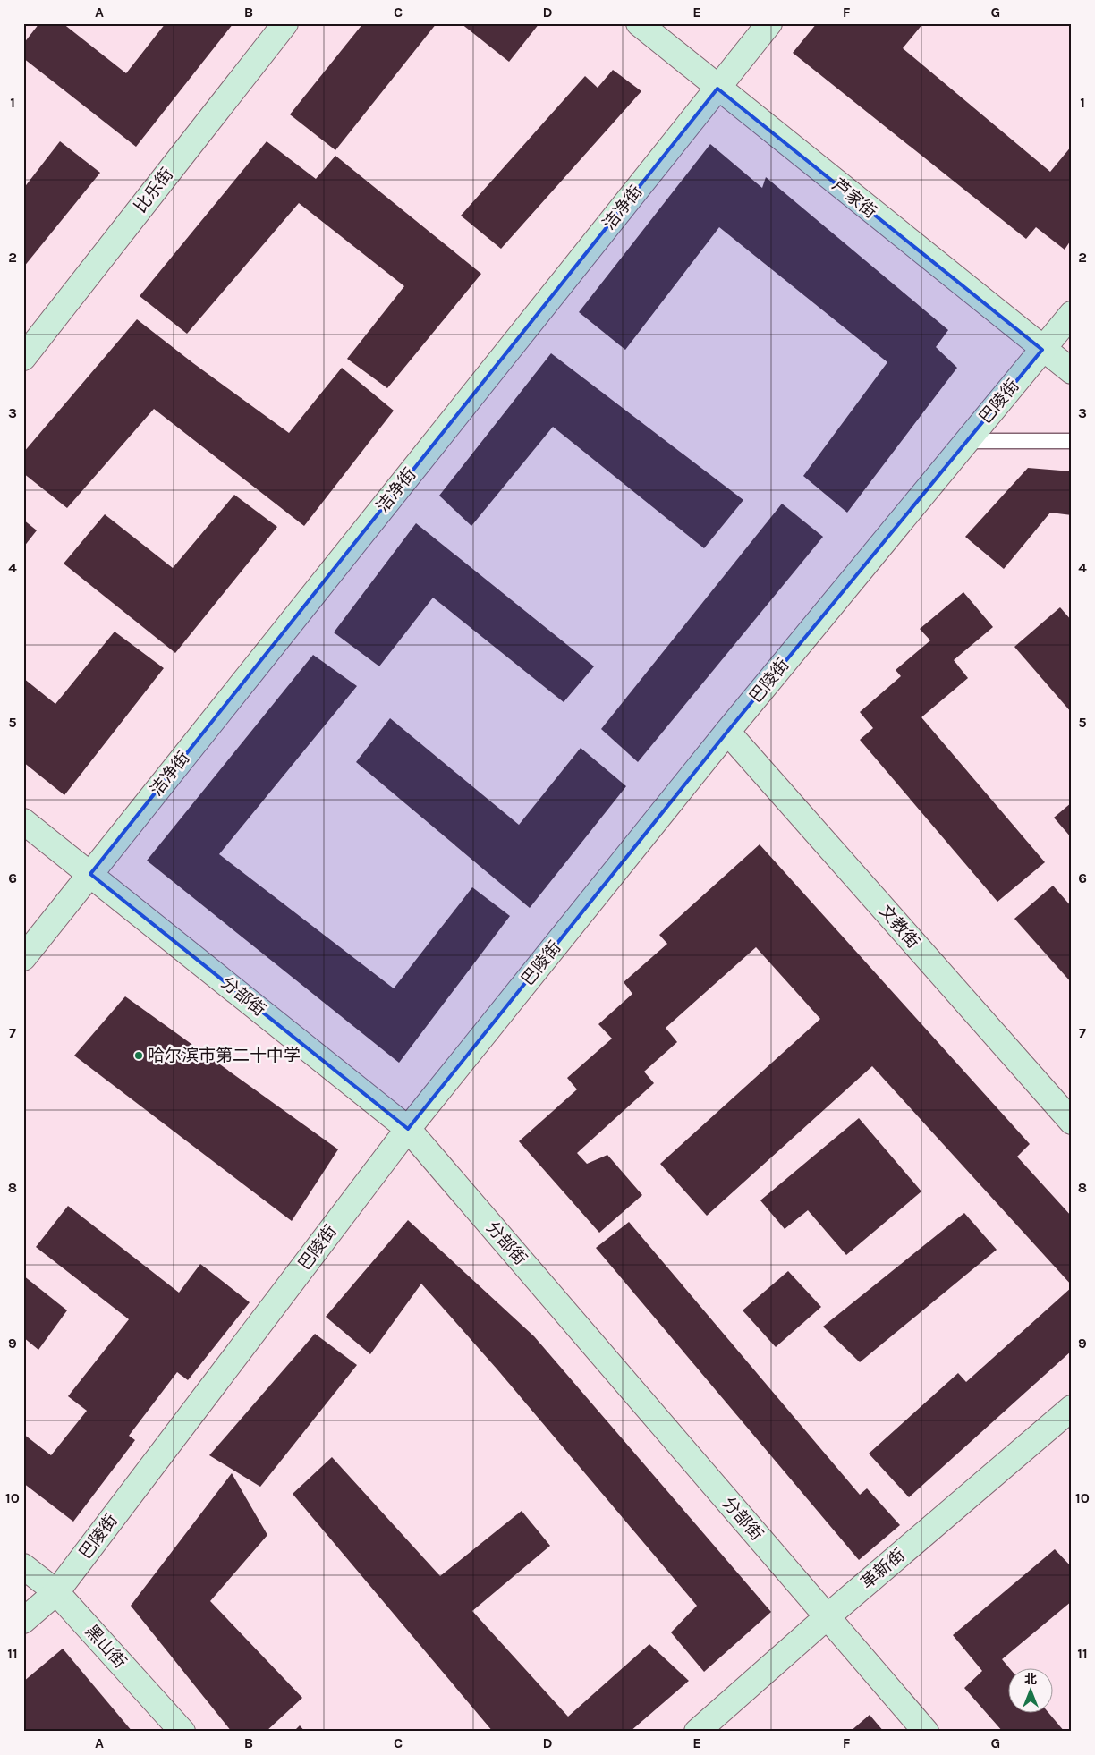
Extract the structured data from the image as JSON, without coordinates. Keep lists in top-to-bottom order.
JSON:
{
  "streets": {
    "street": [
      "比乐街",
      "芦家街",
      "洁净街",
      "巴陵街",
      "文教街",
      "分部街",
      "革新街",
      "黑山街"
    ]
  },
  "crossings": [
    ["芦家街", "洁净街"],
    ["芦家街", "巴陵街"],
    ["洁净街", "分部街"],
    ["巴陵街", "文教街"],
    ["巴陵街", "分部街"],
    ["巴陵街", "黑山街"],
    ["分部街", "革新街"]
  ],
  "places": ["哈尔滨市第二十中学"],
  "north": "top",
  "grid": {
    "columns": [
      "A",
      "B",
      "C",
      "D",
      "E",
      "F",
      "G"
    ],
    "rows": [
      "1",
      "2",
      "3",
      "4",
      "5",
      "6",
      "7",
      "8",
      "9",
      "10",
      "11"
    ]
  }
}
